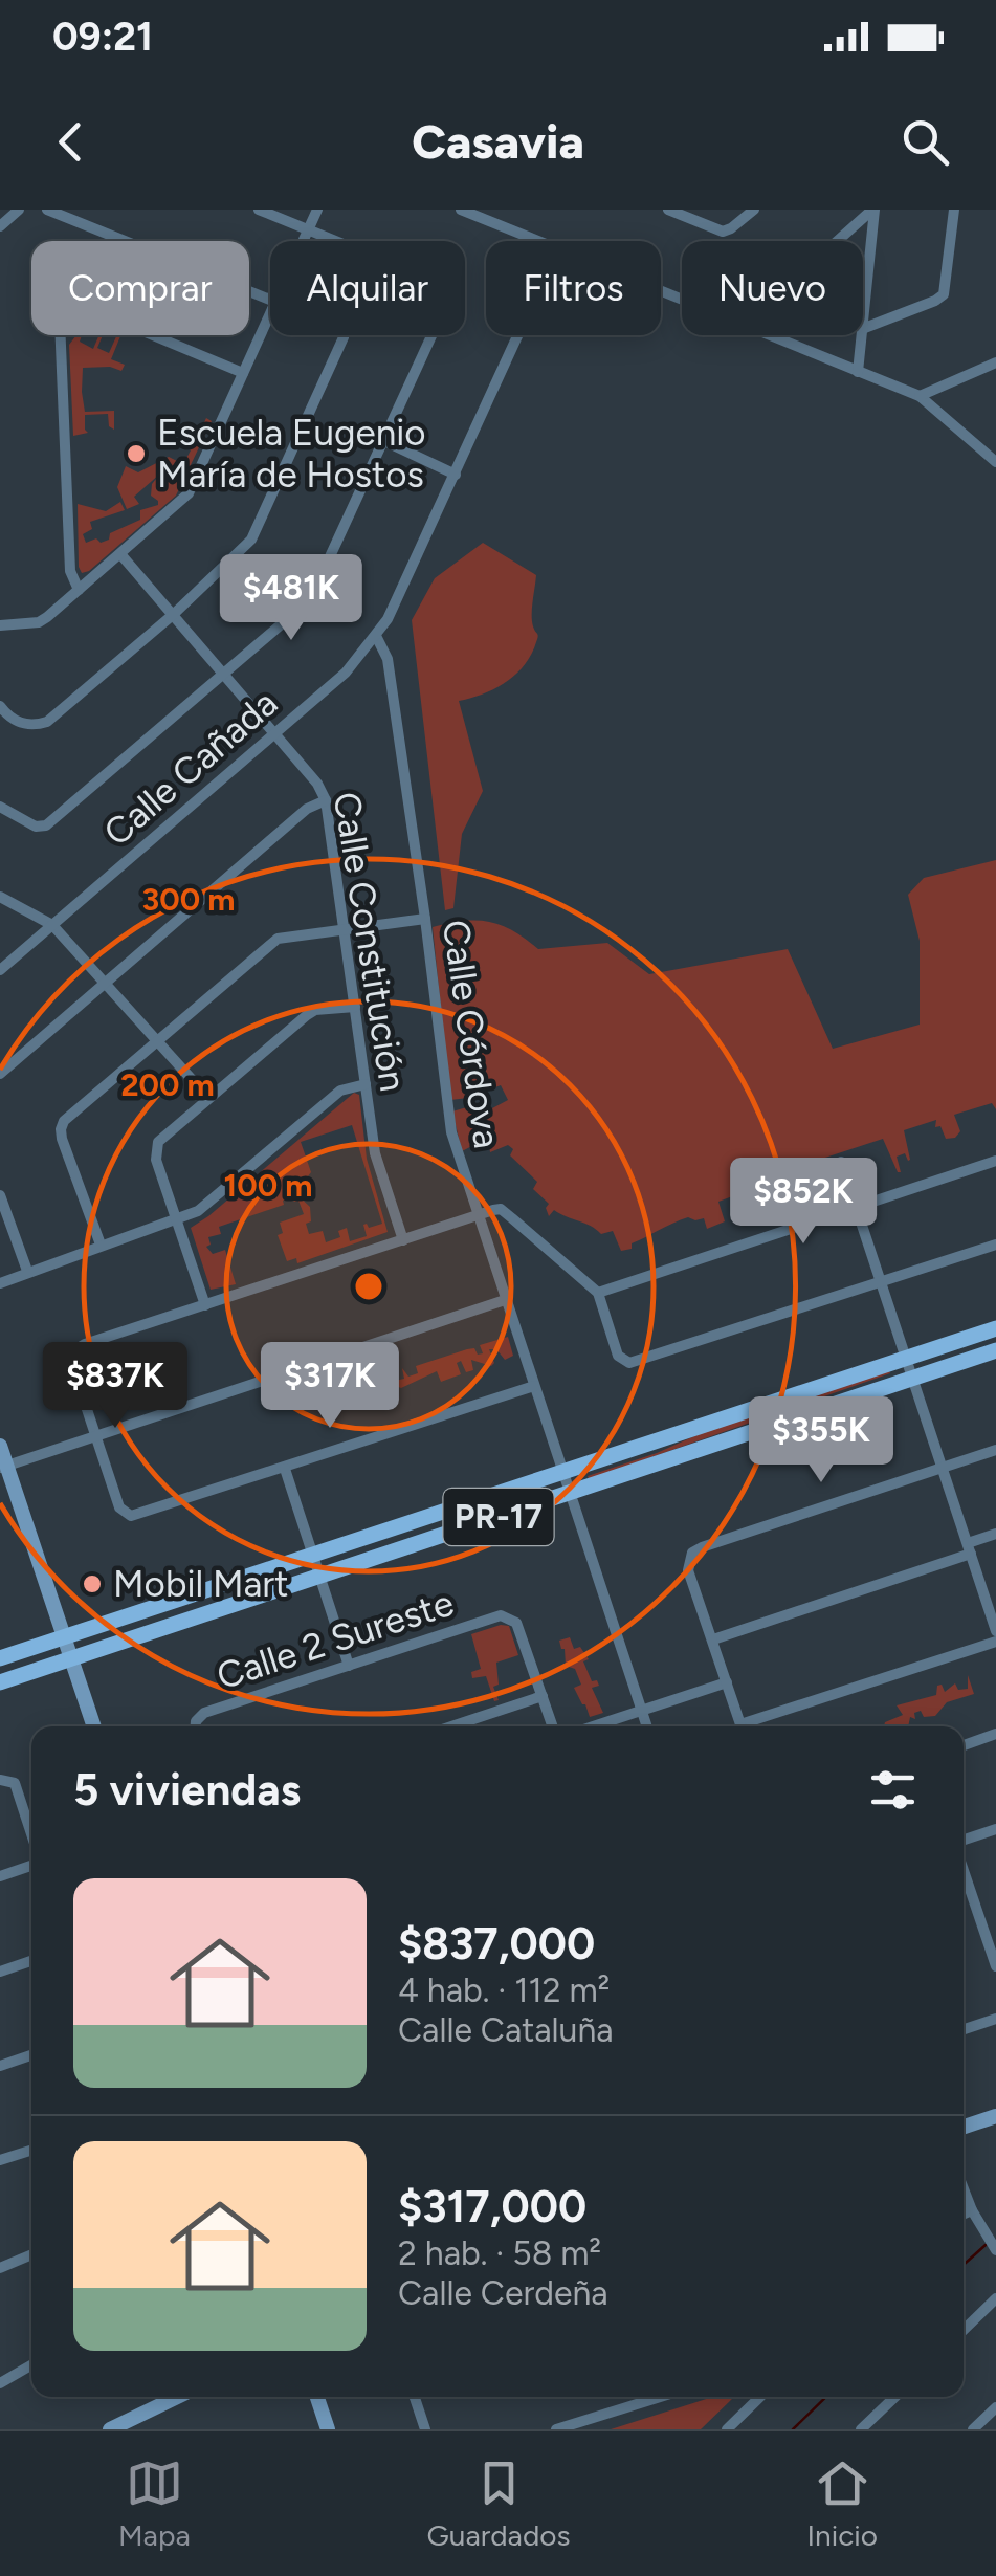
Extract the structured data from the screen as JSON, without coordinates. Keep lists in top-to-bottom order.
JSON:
{
  "streets": {
    "main road": ["PR-17"],
    "street": [
      "Calle Cañada",
      "Calle Constitución",
      "Calle Córdova",
      "Calle 2 Sureste"
    ]
  },
  "crossings": [
    ["Calle Cañada", "Calle Constitución"],
    ["Calle Cañada", "Calle Córdova"]
  ],
  "places": ["Escuela Eugenio María de Hostos", "Mobil Mart"],
  "page": {
    "status": "09:21",
    "header": "Casavia",
    "chip": [
      "Comprar",
      "Alquilar",
      "Filtros",
      "Nuevo"
    ],
    "price": [
      "$481K",
      "$852K",
      "$837K",
      "$317K",
      "$355K"
    ],
    "heading": "5 viviendas",
    "list": [
      {
        "name": "$837,000",
        "note": "4 hab. · 112 m² · Calle Cataluña"
      },
      {
        "name": "$317,000",
        "note": "2 hab. · 58 m² · Calle Cerdeña"
      }
    ],
    "tabs": ["Mapa", "Guardados", "Inicio"]
  },
  "rings": ["300 m", "200 m", "100 m"]
}
